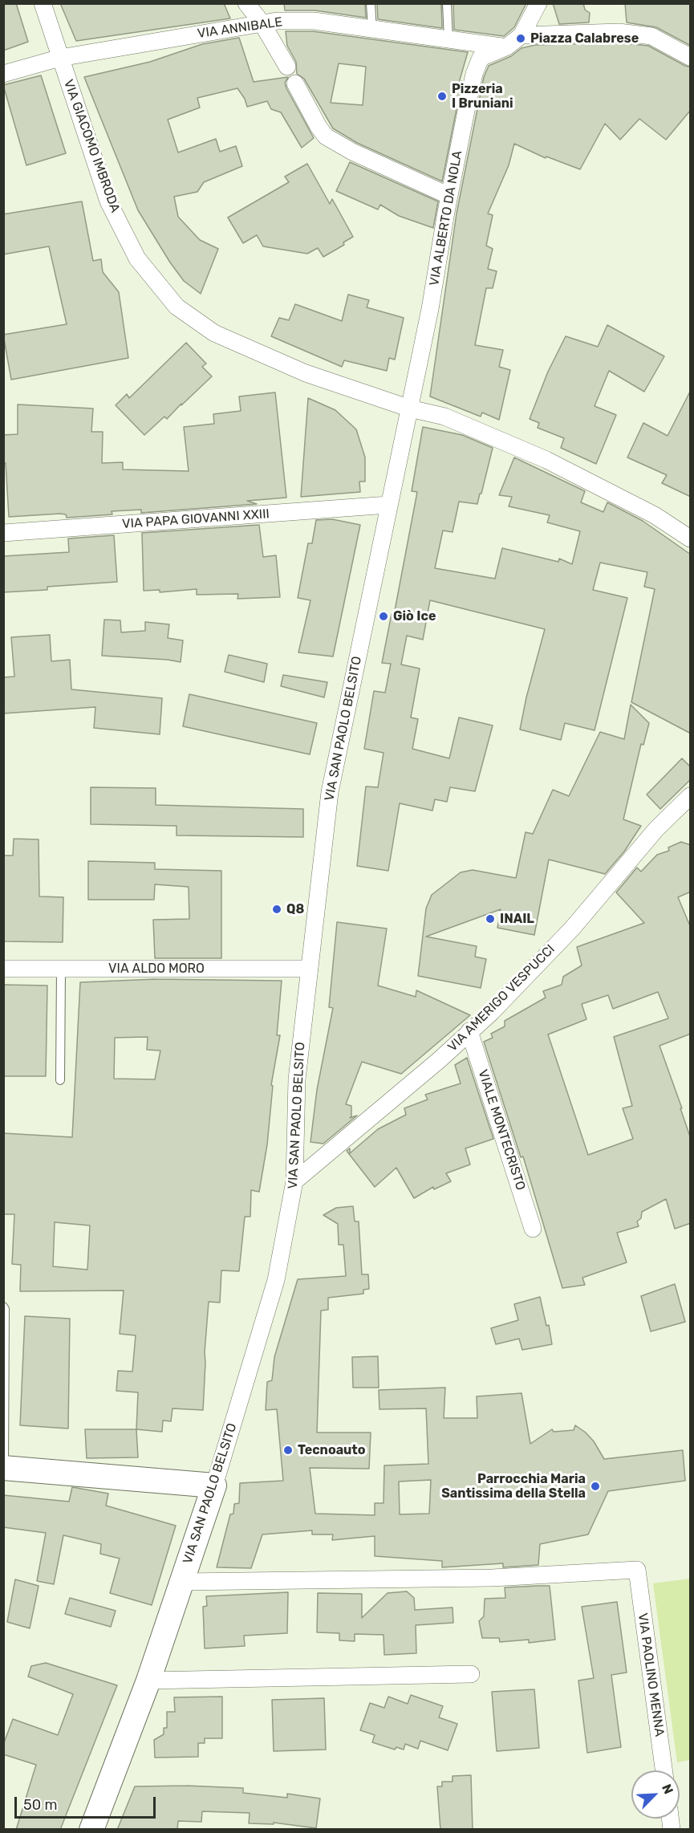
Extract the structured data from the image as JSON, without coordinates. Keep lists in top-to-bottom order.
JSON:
{
  "streets": {
    "main road": ["VIA SAN PAOLO BELSITO"],
    "street": [
      "VIA ANNIBALE",
      "VIA GIACOMO IMBRODA",
      "VIA ALBERTO DA NOLA",
      "VIA PAPA GIOVANNI XXIII",
      "VIA ALDO MORO",
      "VIA AMERIGO VESPUCCI",
      "VIALE MONTECRISTO",
      "VIA PAOLINO MENNA"
    ]
  },
  "crossings": [
    ["VIA ANNIBALE", "VIA GIACOMO IMBRODA"],
    ["VIA ANNIBALE", "VIA ALBERTO DA NOLA"],
    ["VIA GIACOMO IMBRODA", "VIA ALBERTO DA NOLA"],
    ["VIA GIACOMO IMBRODA", "VIA SAN PAOLO BELSITO"],
    ["VIA ALBERTO DA NOLA", "VIA SAN PAOLO BELSITO"],
    ["VIA PAPA GIOVANNI XXIII", "VIA SAN PAOLO BELSITO"],
    ["VIA SAN PAOLO BELSITO", "VIA ALDO MORO"],
    ["VIA SAN PAOLO BELSITO", "VIA AMERIGO VESPUCCI"],
    ["VIA SAN PAOLO BELSITO", "VIA PAOLINO MENNA"],
    ["VIA AMERIGO VESPUCCI", "VIALE MONTECRISTO"]
  ],
  "places": [
    "Piazza Calabrese",
    "Pizzeria I Bruniani",
    "Giò Ice",
    "Q8",
    "INAIL",
    "Tecnoauto",
    "Parrocchia Maria Santissima della Stella"
  ],
  "scale_bar": "50 m",
  "north": "top right"
}
